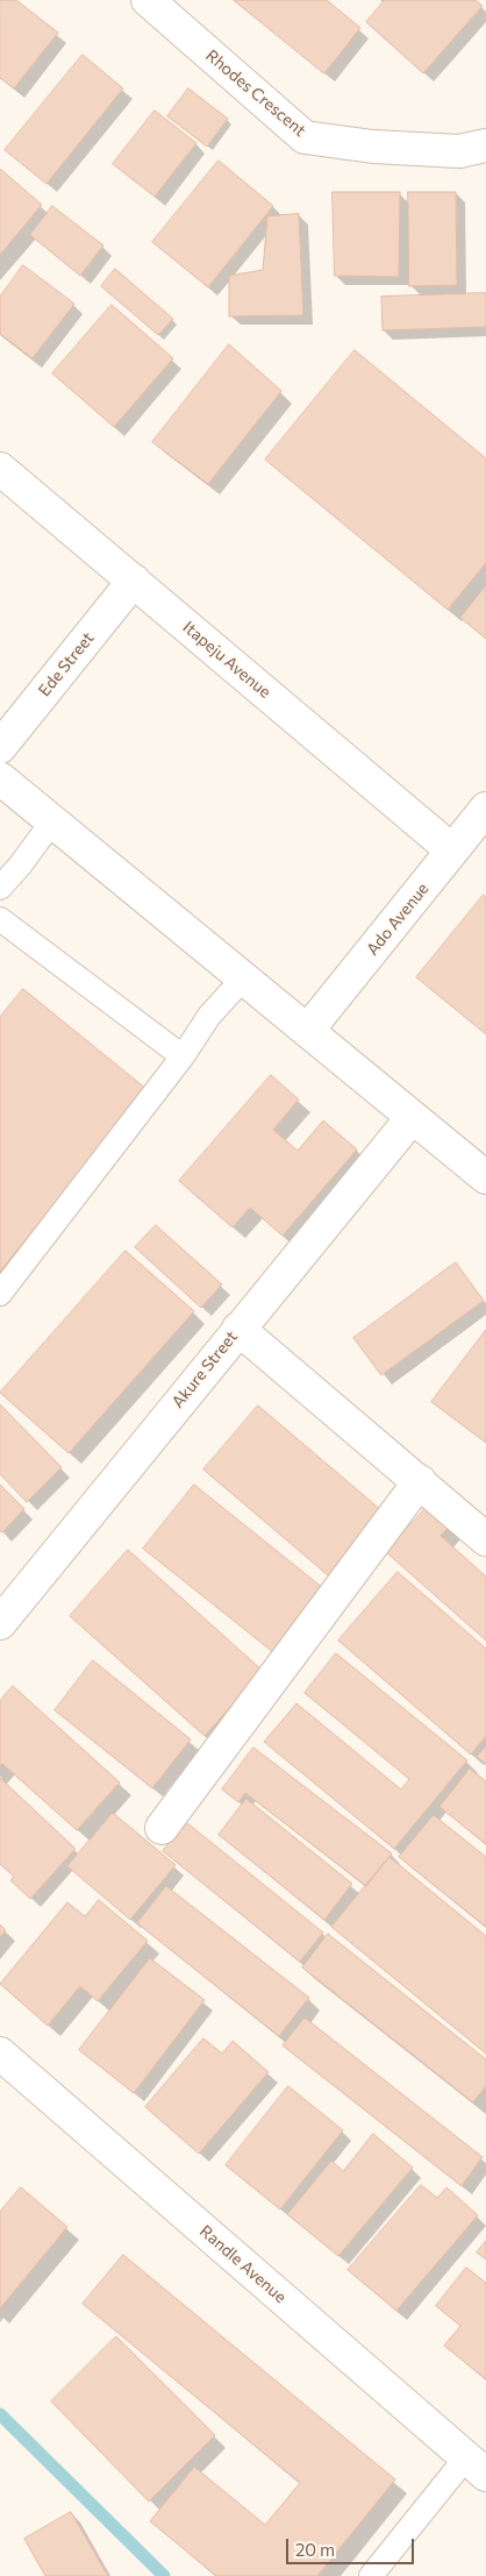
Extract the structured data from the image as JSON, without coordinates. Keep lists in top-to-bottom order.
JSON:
{
  "streets": {
    "street": [
      "Rhodes Crescent",
      "Itapeju Avenue",
      "Ede Street",
      "Ado Avenue",
      "Akure Street",
      "Randle Avenue"
    ]
  },
  "crossings": [
    ["Itapeju Avenue", "Ede Street"],
    ["Itapeju Avenue", "Ado Avenue"]
  ],
  "scale_bar": "20 m"
}
